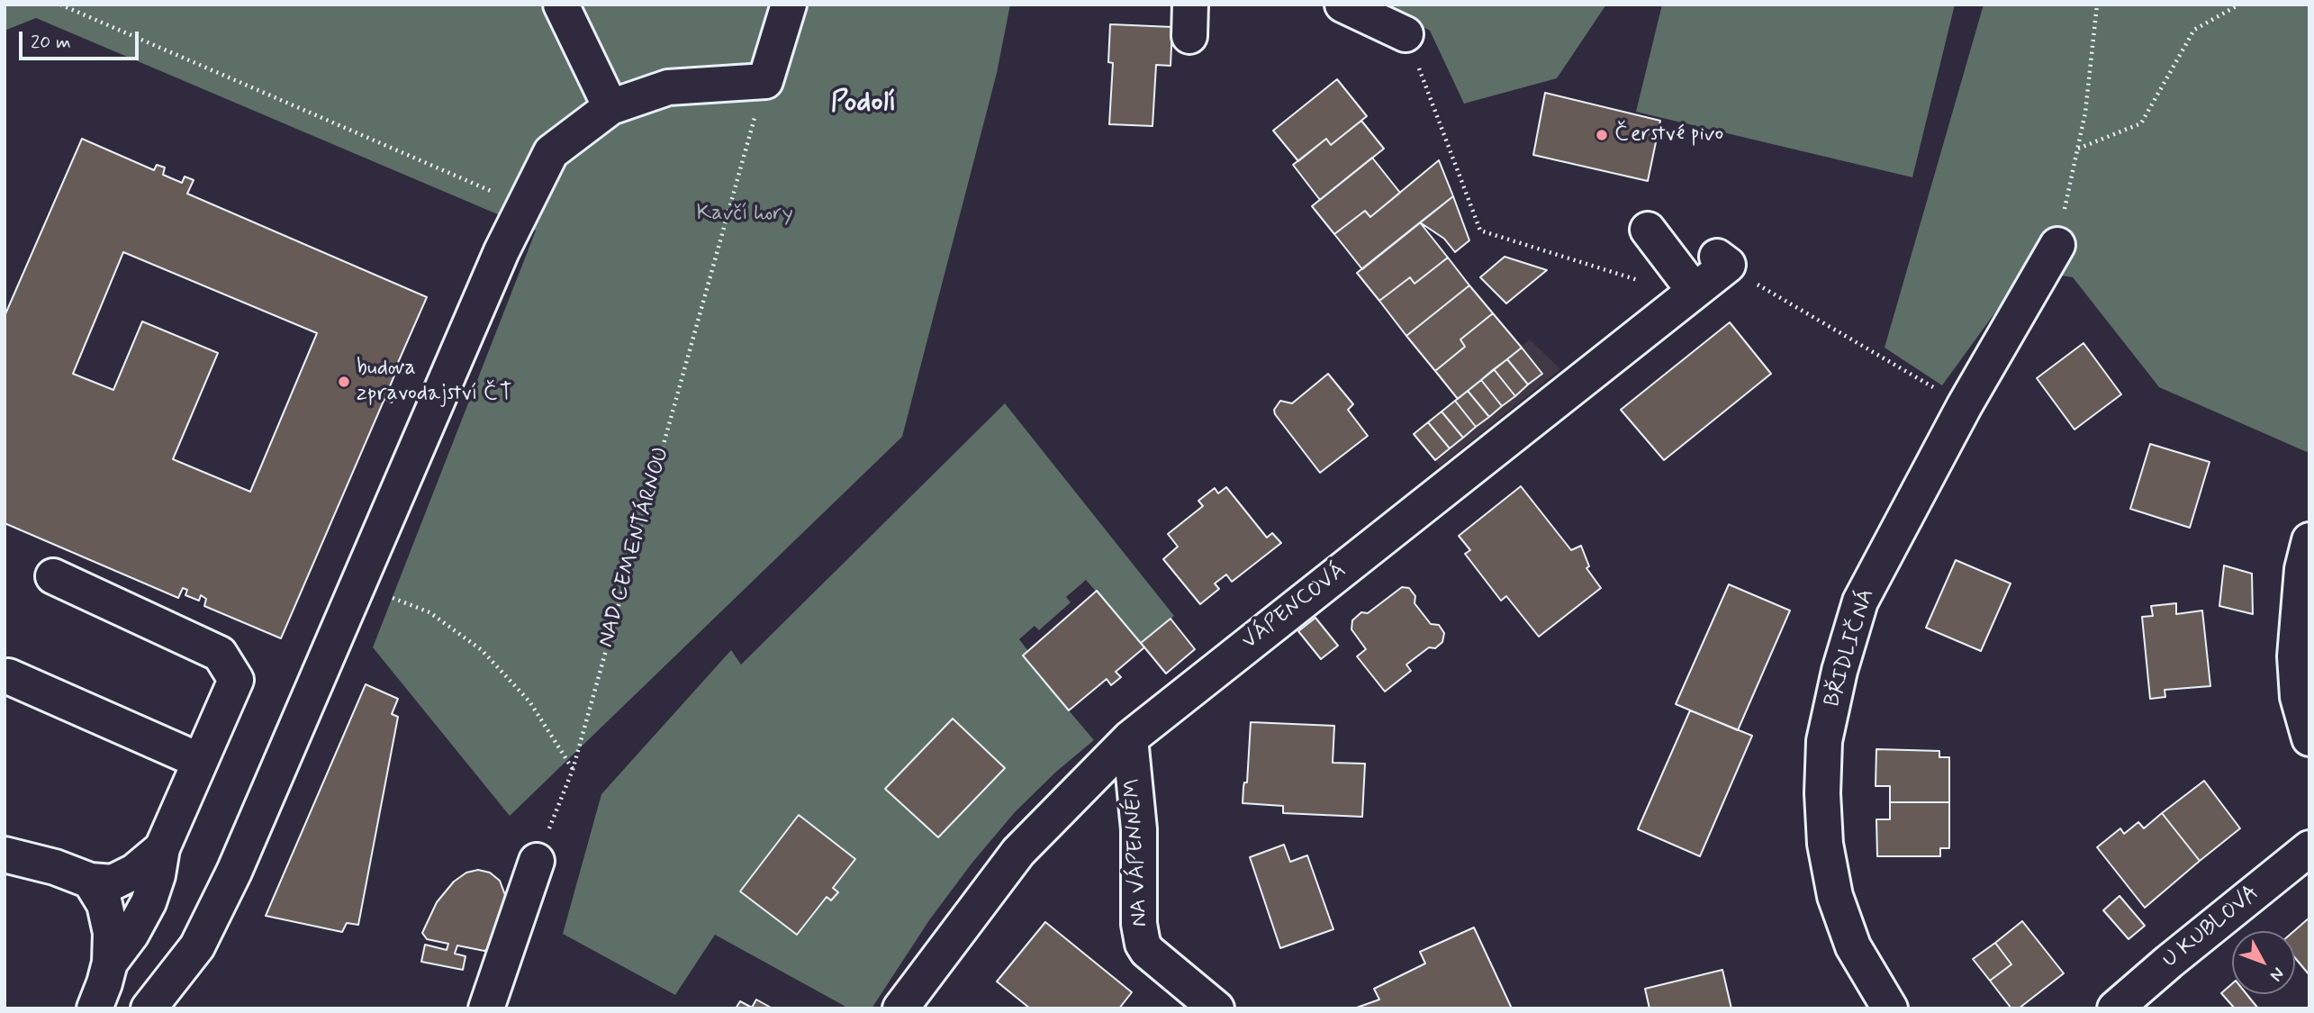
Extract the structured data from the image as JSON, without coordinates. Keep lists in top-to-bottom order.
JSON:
{
  "streets": {
    "street": [
      "VÁPENCOVÁ",
      "BŘIDLIČNÁ",
      "NA VÁPENNÉM",
      "U KUBLOVA"
    ],
    "path": ["NAD CEMENTÁRNOU"]
  },
  "crossings": [
    ["VÁPENCOVÁ", "NA VÁPENNÉM"]
  ],
  "districts": ["Podolí"],
  "parks": ["Kavčí hory"],
  "places": ["Čerstvé pivo", "budova zpravodajství ČT"],
  "scale_bar": "20 m",
  "north": "bottom right"
}
